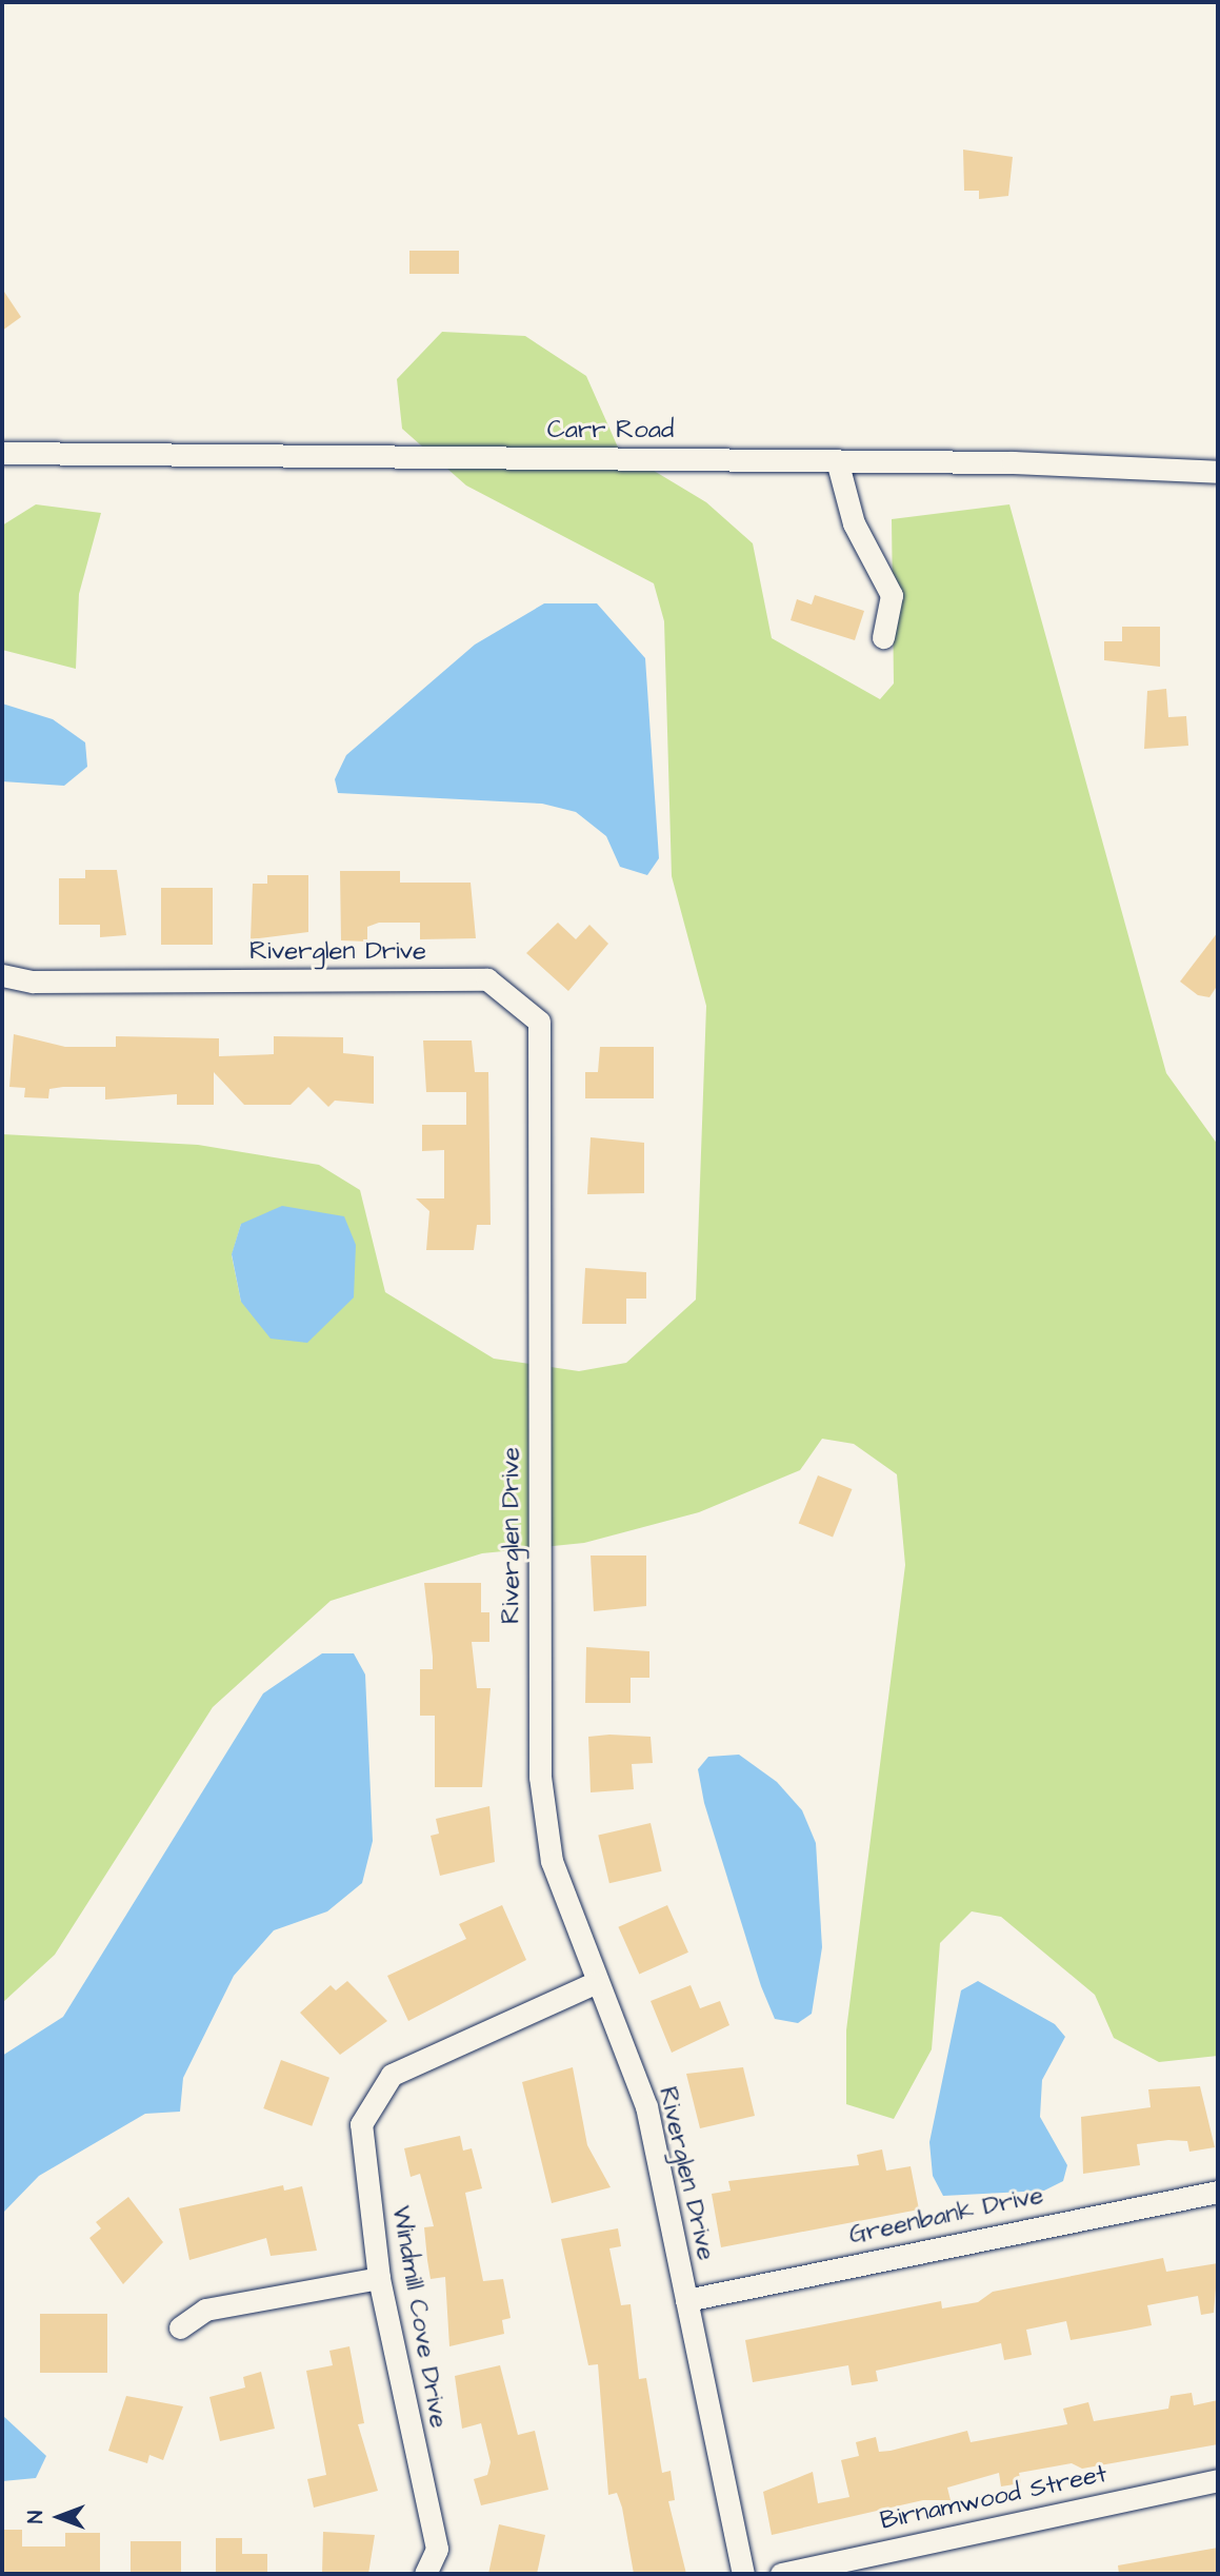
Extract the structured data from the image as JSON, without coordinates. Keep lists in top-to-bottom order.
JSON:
{
  "streets": {
    "street": [
      "Carr Road",
      "Riverglen Drive",
      "Greenbank Drive",
      "Windmill Cove Drive",
      "Birnamwood Street"
    ]
  },
  "crossings": [
    ["Riverglen Drive", "Greenbank Drive"],
    ["Riverglen Drive", "Windmill Cove Drive"]
  ],
  "north": "left"
}
